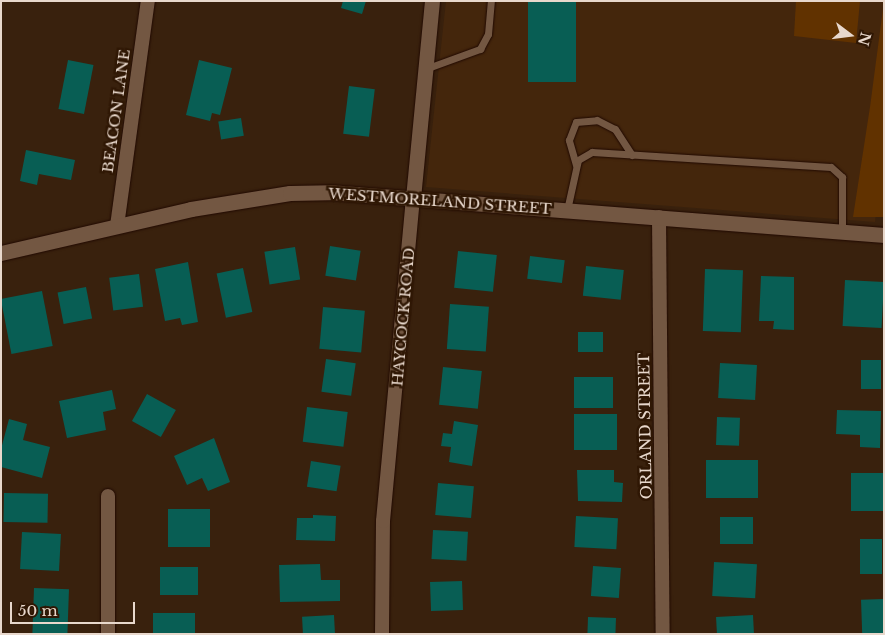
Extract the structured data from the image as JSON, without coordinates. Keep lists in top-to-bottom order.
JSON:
{
  "streets": {
    "main road": ["WESTMORELAND STREET", "HAYCOCK ROAD"],
    "street": ["BEACON LANE", "ORLAND STREET"]
  },
  "crossings": [
    ["BEACON LANE", "WESTMORELAND STREET"],
    ["WESTMORELAND STREET", "HAYCOCK ROAD"],
    ["WESTMORELAND STREET", "ORLAND STREET"]
  ],
  "scale_bar": "50 m",
  "north": "right"
}
